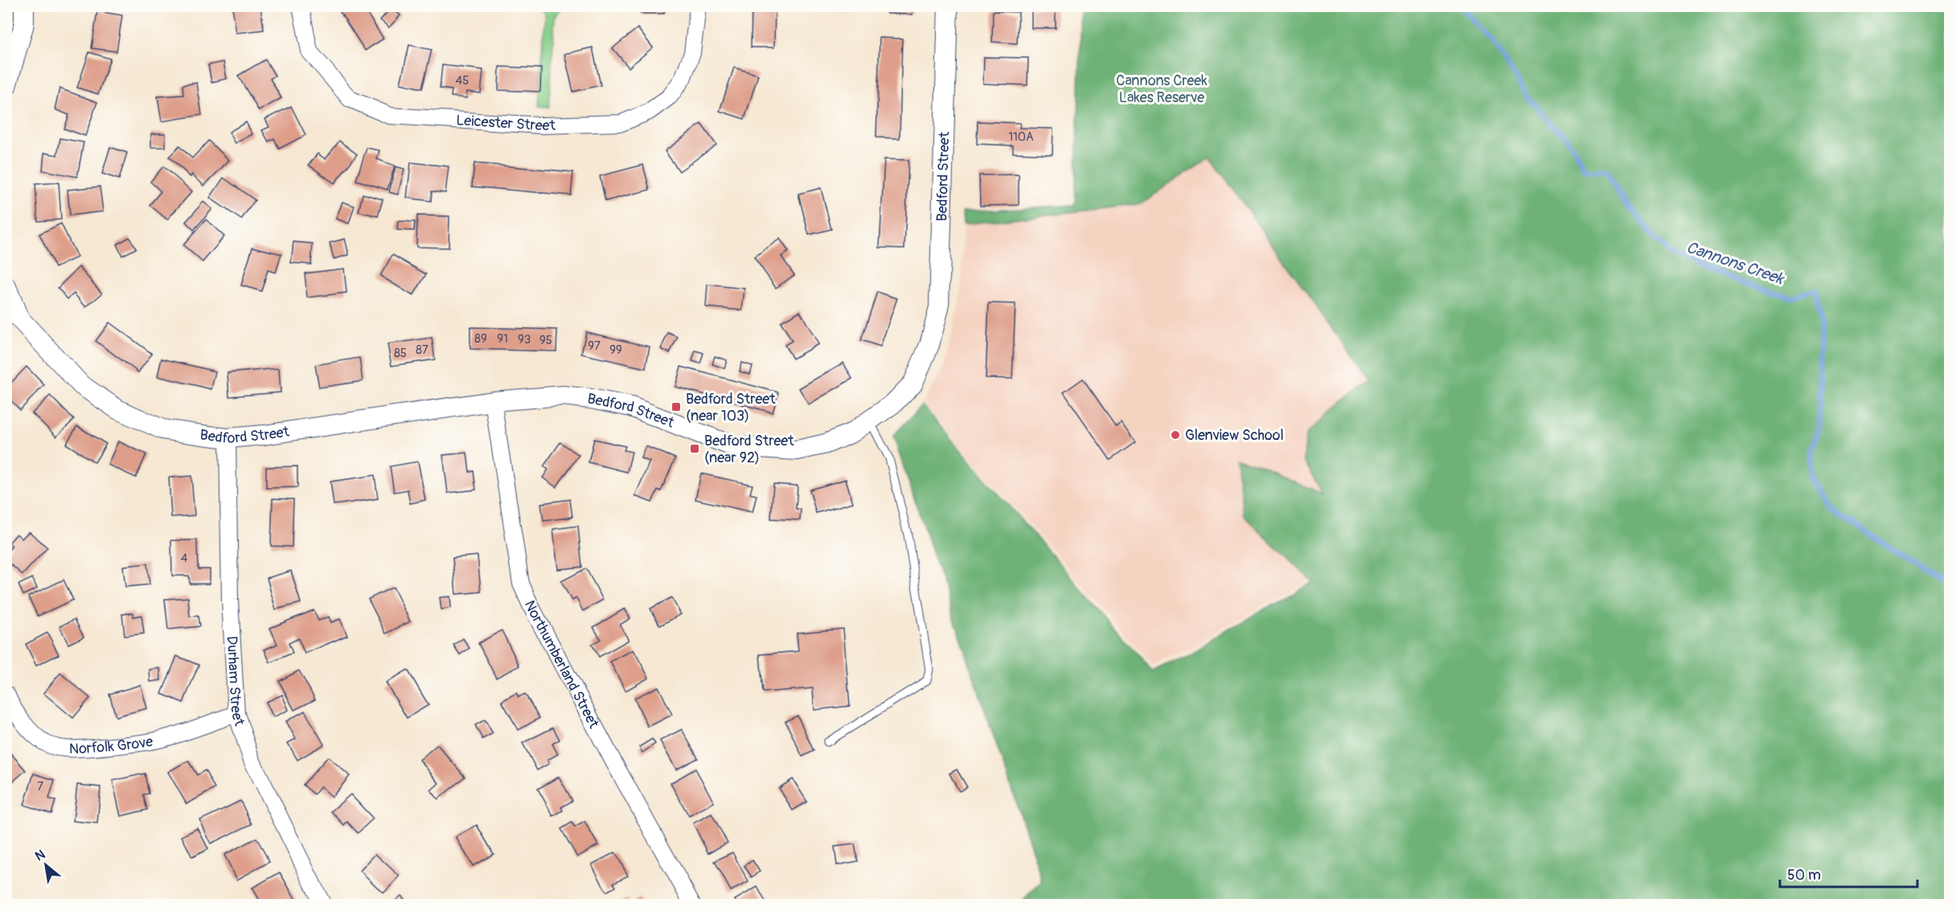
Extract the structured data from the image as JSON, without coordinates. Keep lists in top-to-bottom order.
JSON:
{
  "streets": {
    "street": [
      "Leicester Street",
      "Bedford Street",
      "Northumberland Street",
      "Durham Street",
      "Norfolk Grove"
    ]
  },
  "crossings": [
    ["Bedford Street", "Northumberland Street"],
    ["Bedford Street", "Durham Street"],
    ["Durham Street", "Norfolk Grove"]
  ],
  "water": ["Cannons Creek"],
  "parks": ["Cannons Creek Lakes Reserve"],
  "places": {
    "transit": ["Bedford Street (near 103)", "Bedford Street (near 92)"],
    "other": ["Glenview School"]
  },
  "house_numbers": [
    "45",
    "110A",
    "89",
    "91",
    "93",
    "95",
    "97",
    "87",
    "99",
    "85",
    "4",
    "7"
  ],
  "scale_bar": "50 m",
  "north": "top left"
}
